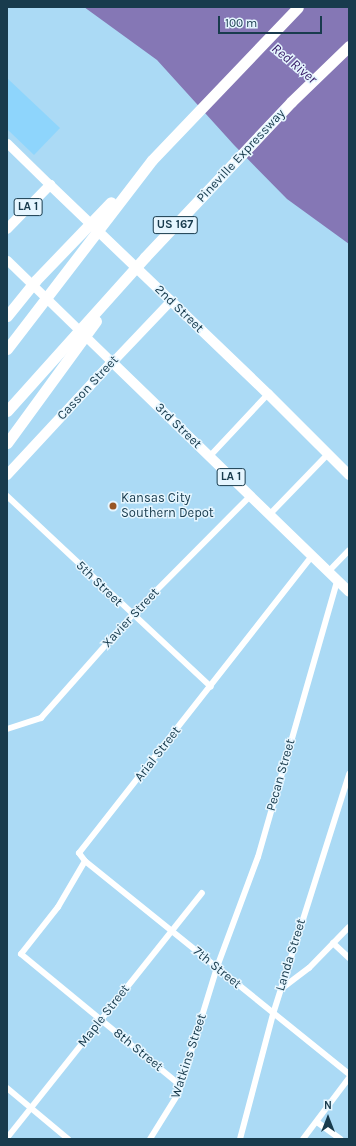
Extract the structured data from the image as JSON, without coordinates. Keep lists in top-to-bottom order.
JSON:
{
  "streets": {
    "highway": ["Pineville Expressway", "US 167"],
    "main road": [
      "LA 1",
      "2nd Street",
      "Casson Street",
      "3rd Street"
    ],
    "street": [
      "5th Street",
      "Xavier Street",
      "Arial Street",
      "Pecan Street",
      "Landa Street",
      "7th Street",
      "Maple Street",
      "8th Street",
      "Watkins Street"
    ]
  },
  "crossings": [
    ["LA 1", "2nd Street"],
    ["2nd Street", "Casson Street"],
    ["Casson Street", "3rd Street"],
    ["3rd Street", "Xavier Street"],
    ["3rd Street", "Arial Street"],
    ["3rd Street", "Pecan Street"],
    ["5th Street", "Xavier Street"],
    ["5th Street", "Arial Street"],
    ["Arial Street", "7th Street"],
    ["Arial Street", "8th Street"],
    ["Pecan Street", "7th Street"],
    ["Pecan Street", "Watkins Street"],
    ["Landa Street", "7th Street"],
    ["7th Street", "Maple Street"],
    ["7th Street", "Watkins Street"],
    ["Maple Street", "8th Street"],
    ["8th Street", "Watkins Street"]
  ],
  "water": ["Red River"],
  "places": ["Kansas City Southern Depot"],
  "scale_bar": "100 m",
  "north": "top"
}
